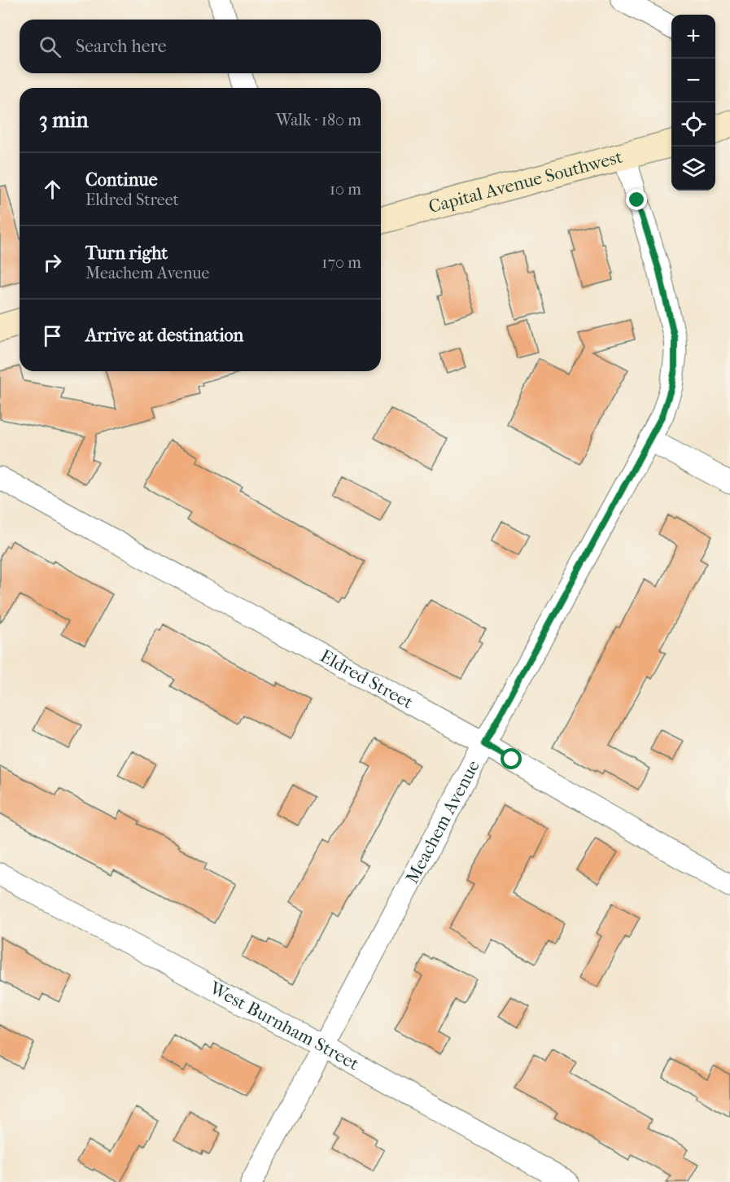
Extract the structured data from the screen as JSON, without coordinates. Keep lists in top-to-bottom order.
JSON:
{
  "streets": {
    "main road": ["Capital Avenue Southwest"],
    "street": ["Eldred Street", "Meachem Avenue", "West Burnham Street"]
  },
  "crossings": [
    ["Capital Avenue Southwest", "Meachem Avenue"],
    ["Eldred Street", "Meachem Avenue"],
    ["Meachem Avenue", "West Burnham Street"]
  ],
  "page": {
    "map_buttons": ["+", "−"],
    "search": "Search here",
    "heading": ["3 min", "Walk · 180 m"],
    "list": [
      ["Continue", "Eldred Street", "10 m"],
      ["Turn right", "Meachem Avenue", "170 m"],
      "Arrive at destination"
    ]
  }
}
